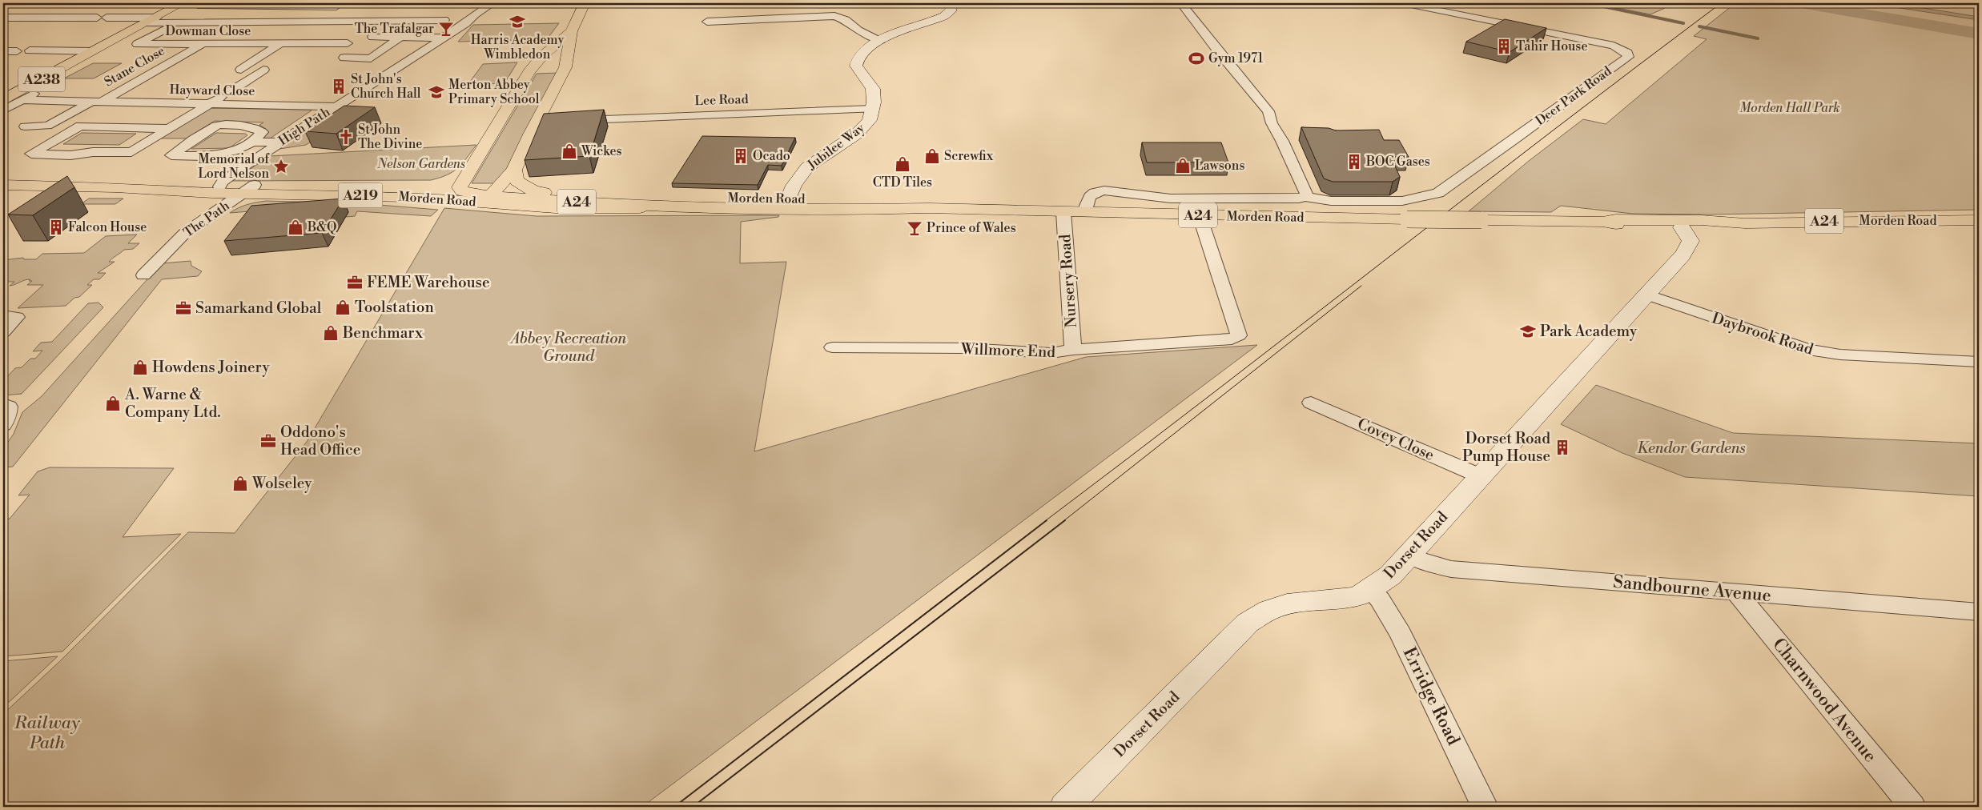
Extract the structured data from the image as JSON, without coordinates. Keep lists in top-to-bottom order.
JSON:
{
  "streets": {
    "main road": [
      "A238",
      "Jubilee Way",
      "A219",
      "Morden Road",
      "A24",
      "Dorset Road"
    ],
    "street": [
      "Dowman Close",
      "Stane Close",
      "Hayward Close",
      "Deer Park Road",
      "Lee Road",
      "High Path",
      "The Path",
      "Nursery Road",
      "Daybrook Road",
      "Willmore End",
      "Covey Close",
      "Sandbourne Avenue",
      "Erridge Road",
      "Charnwood Avenue"
    ]
  },
  "crossings": [
    ["Dowman Close", "Stane Close"],
    ["Stane Close", "Hayward Close"],
    ["Hayward Close", "High Path"],
    ["Lee Road", "Jubilee Way"],
    ["High Path", "Morden Road"],
    ["Jubilee Way", "Morden Road"],
    ["Morden Road", "A24"],
    ["Morden Road", "The Path"],
    ["Morden Road", "Nursery Road"],
    ["Morden Road", "Willmore End"],
    ["Morden Road", "Dorset Road"],
    ["Nursery Road", "Willmore End"],
    ["Daybrook Road", "Dorset Road"],
    ["Covey Close", "Dorset Road"],
    ["Dorset Road", "Sandbourne Avenue"],
    ["Dorset Road", "Erridge Road"],
    ["Sandbourne Avenue", "Charnwood Avenue"]
  ],
  "parks": [
    "Morden Hall Park",
    "Nelson Gardens",
    "Abbey Recreation Ground",
    "Kendor Gardens",
    "Railway Path"
  ],
  "places": {
    "school or university": ["Harris Academy Wimbledon", "Merton Abbey Primary School", "Park Academy"],
    "bar": ["The Trafalgar", "Prince of Wales"],
    "building": [
      "Tahir House",
      "St John's Church Hall",
      "Ocado",
      "BOC Gases",
      "Falcon House",
      "Dorset Road Pump House"
    ],
    "sports": ["Gym 1971"],
    "church": ["St John The Divine"],
    "shop": [
      "Wickes",
      "Screwfix",
      "CTD Tiles",
      "Lawsons",
      "B&Q",
      "Toolstation",
      "Benchmarx",
      "Howdens Joinery",
      "A. Warne & Company Ltd.",
      "Wolseley"
    ],
    "place": ["Memorial of Lord Nelson"],
    "office": ["FEME Warehouse", "Samarkand Global", "Oddono's Head Office"]
  }
}
